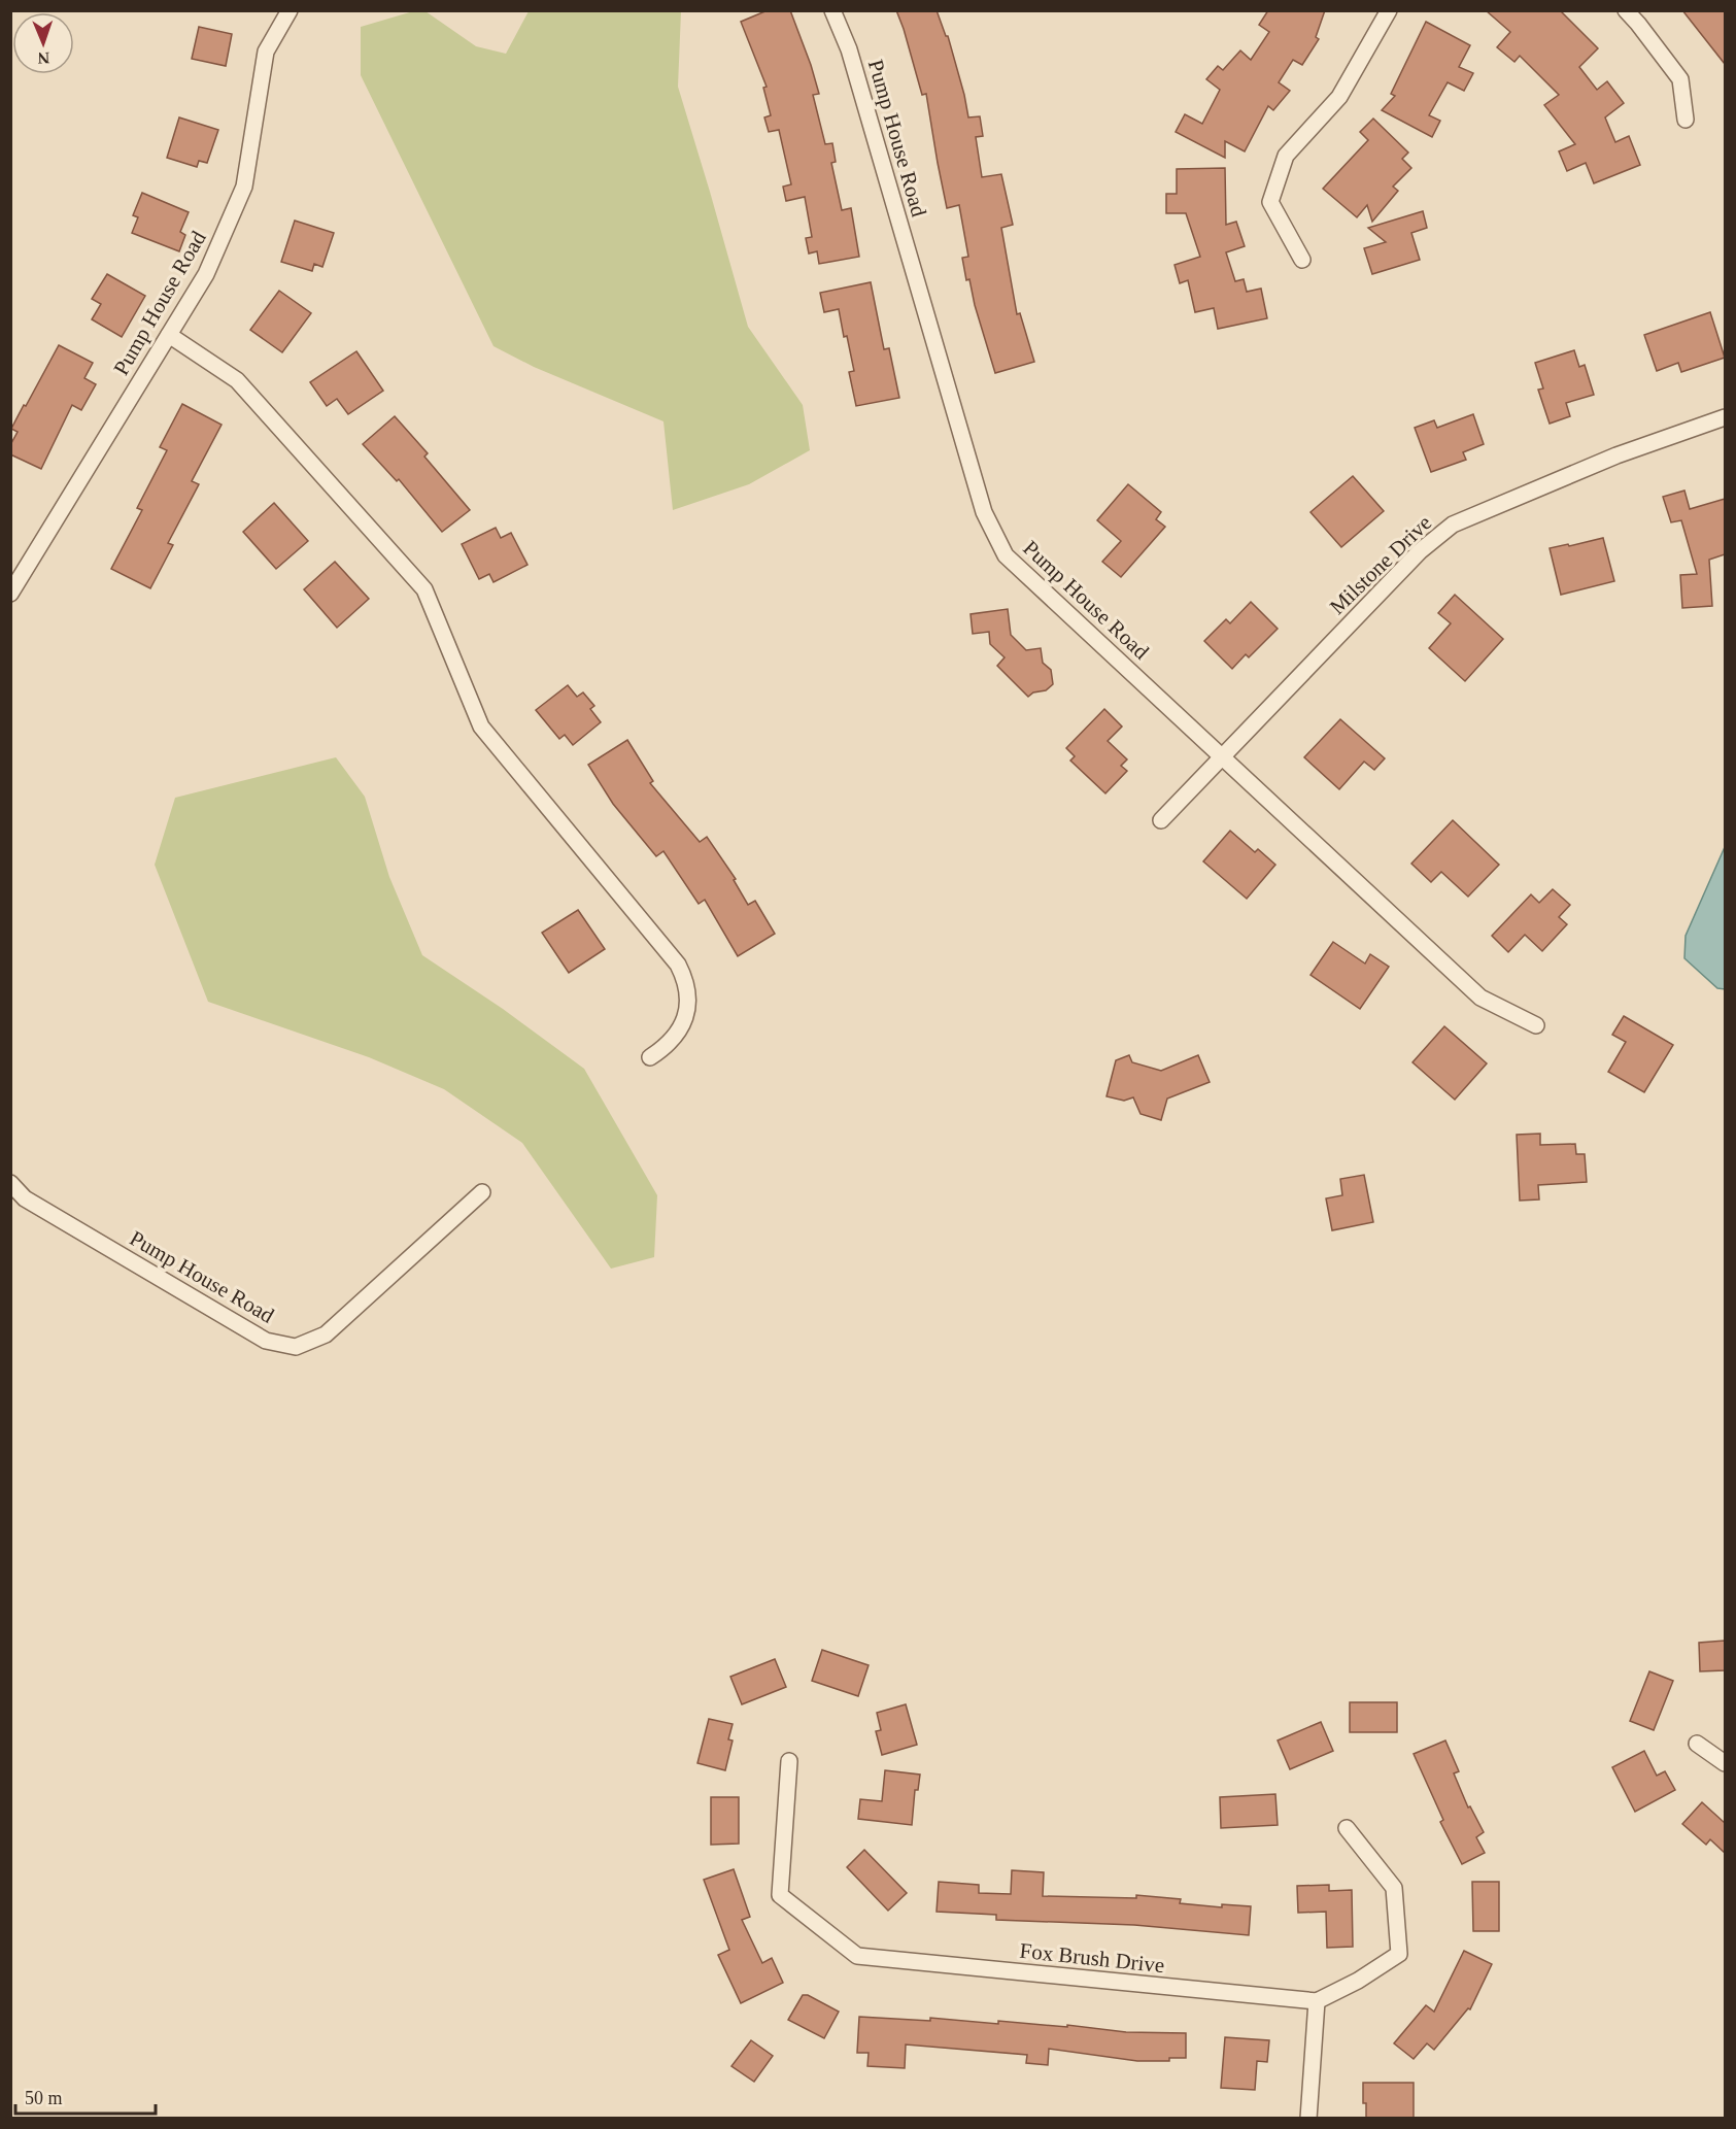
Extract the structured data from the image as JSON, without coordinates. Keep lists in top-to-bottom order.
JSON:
{
  "streets": {
    "street": ["Pump House Road", "Milstone Drive", "Fox Brush Drive"]
  },
  "crossings": [
    ["Pump House Road", "Milstone Drive"]
  ],
  "scale_bar": "50 m",
  "north": "bottom"
}
